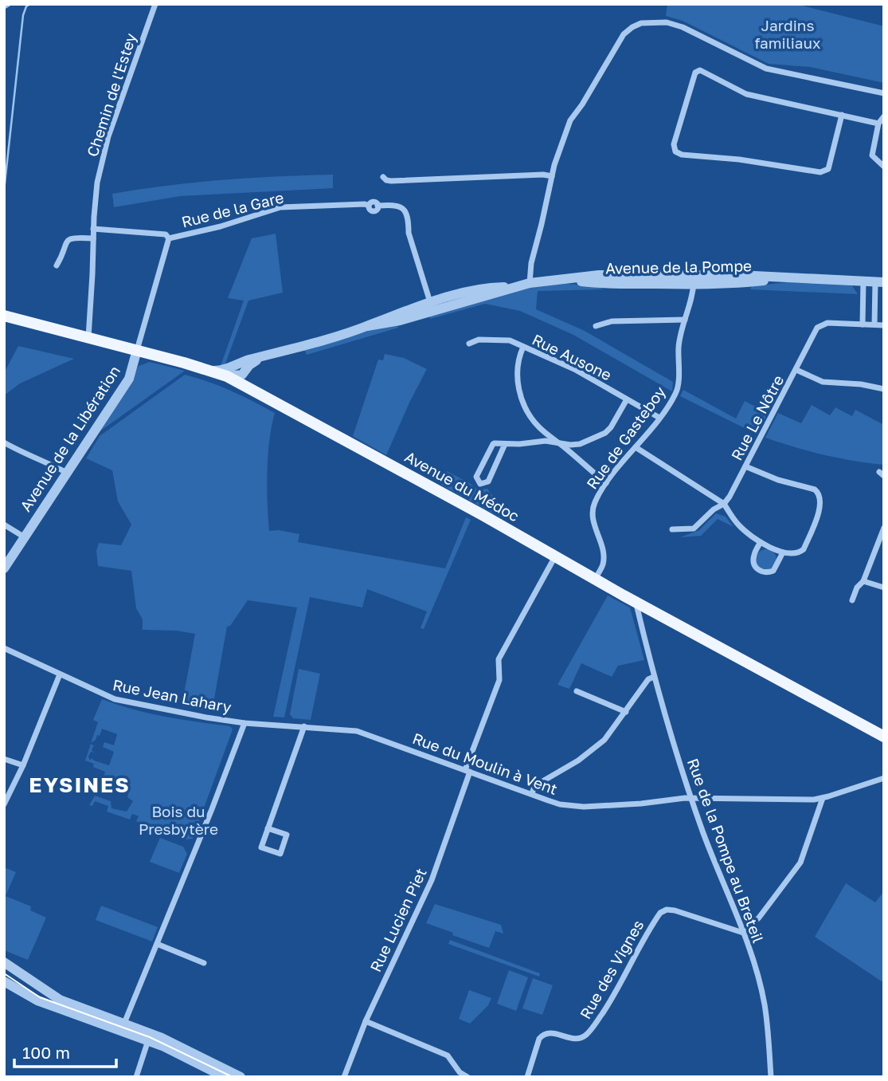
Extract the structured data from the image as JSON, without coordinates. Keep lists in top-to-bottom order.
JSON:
{
  "streets": {
    "main road": ["Avenue du Médoc"],
    "street": [
      "Chemin de l'Estey",
      "Rue de la Gare",
      "Avenue de la Pompe",
      "Rue Ausone",
      "Rue Le Nôtre",
      "Rue de Gasteboy",
      "Avenue de la Libération",
      "Rue Jean Lahary",
      "Rue du Moulin à Vent",
      "Rue de la Pompe au Breteil",
      "Rue Lucien Piet",
      "Rue des Vignes"
    ]
  },
  "crossings": [
    ["Chemin de l'Estey", "Rue de la Gare"],
    ["Chemin de l'Estey", "Avenue du Médoc"],
    ["Rue de la Gare", "Avenue de la Pompe"],
    ["Rue de la Gare", "Avenue de la Libération"],
    ["Rue de la Gare", "Avenue du Médoc"],
    ["Avenue de la Pompe", "Rue de Gasteboy"],
    ["Avenue de la Pompe", "Avenue du Médoc"],
    ["Rue Ausone", "Rue de Gasteboy"],
    ["Rue de Gasteboy", "Avenue du Médoc"],
    ["Avenue de la Libération", "Avenue du Médoc"],
    ["Avenue du Médoc", "Rue de la Pompe au Breteil"],
    ["Avenue du Médoc", "Rue Lucien Piet"],
    ["Rue Jean Lahary", "Rue du Moulin à Vent"],
    ["Rue du Moulin à Vent", "Rue de la Pompe au Breteil"],
    ["Rue du Moulin à Vent", "Rue Lucien Piet"],
    ["Rue de la Pompe au Breteil", "Rue des Vignes"]
  ],
  "districts": ["EYSINES"],
  "parks": ["Jardins familiaux", "Bois du Presbytère"],
  "scale_bar": "100 m"
}
